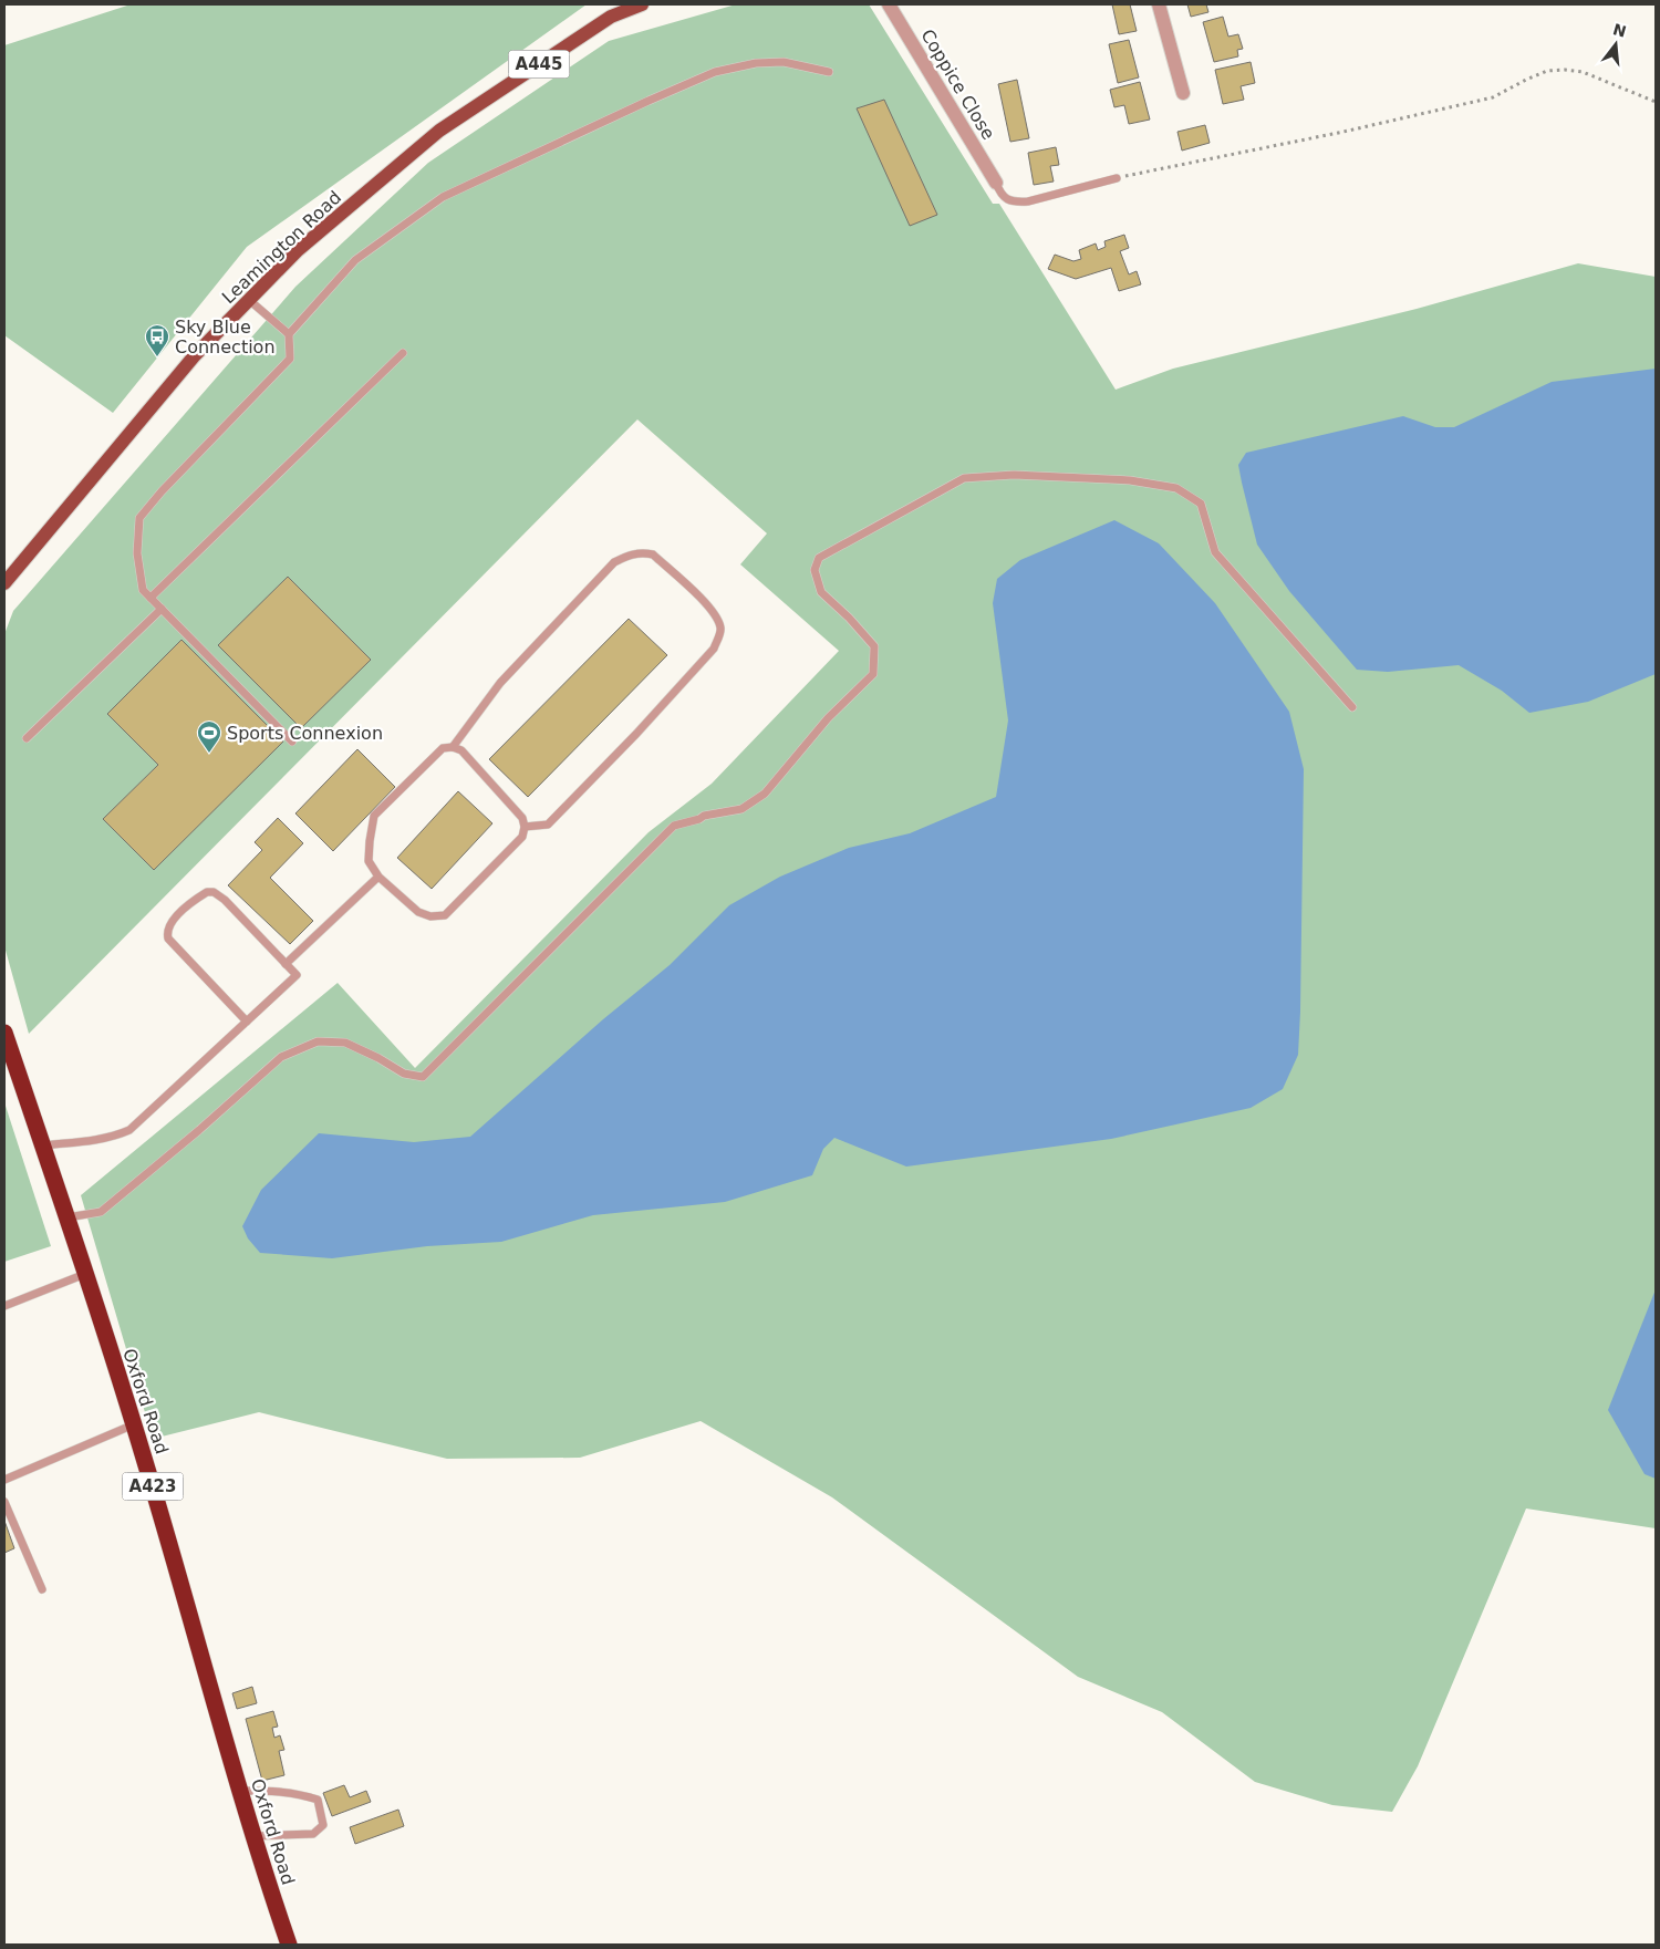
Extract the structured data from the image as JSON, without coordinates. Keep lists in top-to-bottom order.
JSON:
{
  "streets": {
    "highway": ["Oxford Road", "A423"],
    "main road": ["A445", "Leamington Road"],
    "street": ["Coppice Close"]
  },
  "places": {
    "bus stop": ["Sky Blue Connection"],
    "sports": ["Sports Connexion"]
  },
  "north": "top"
}
